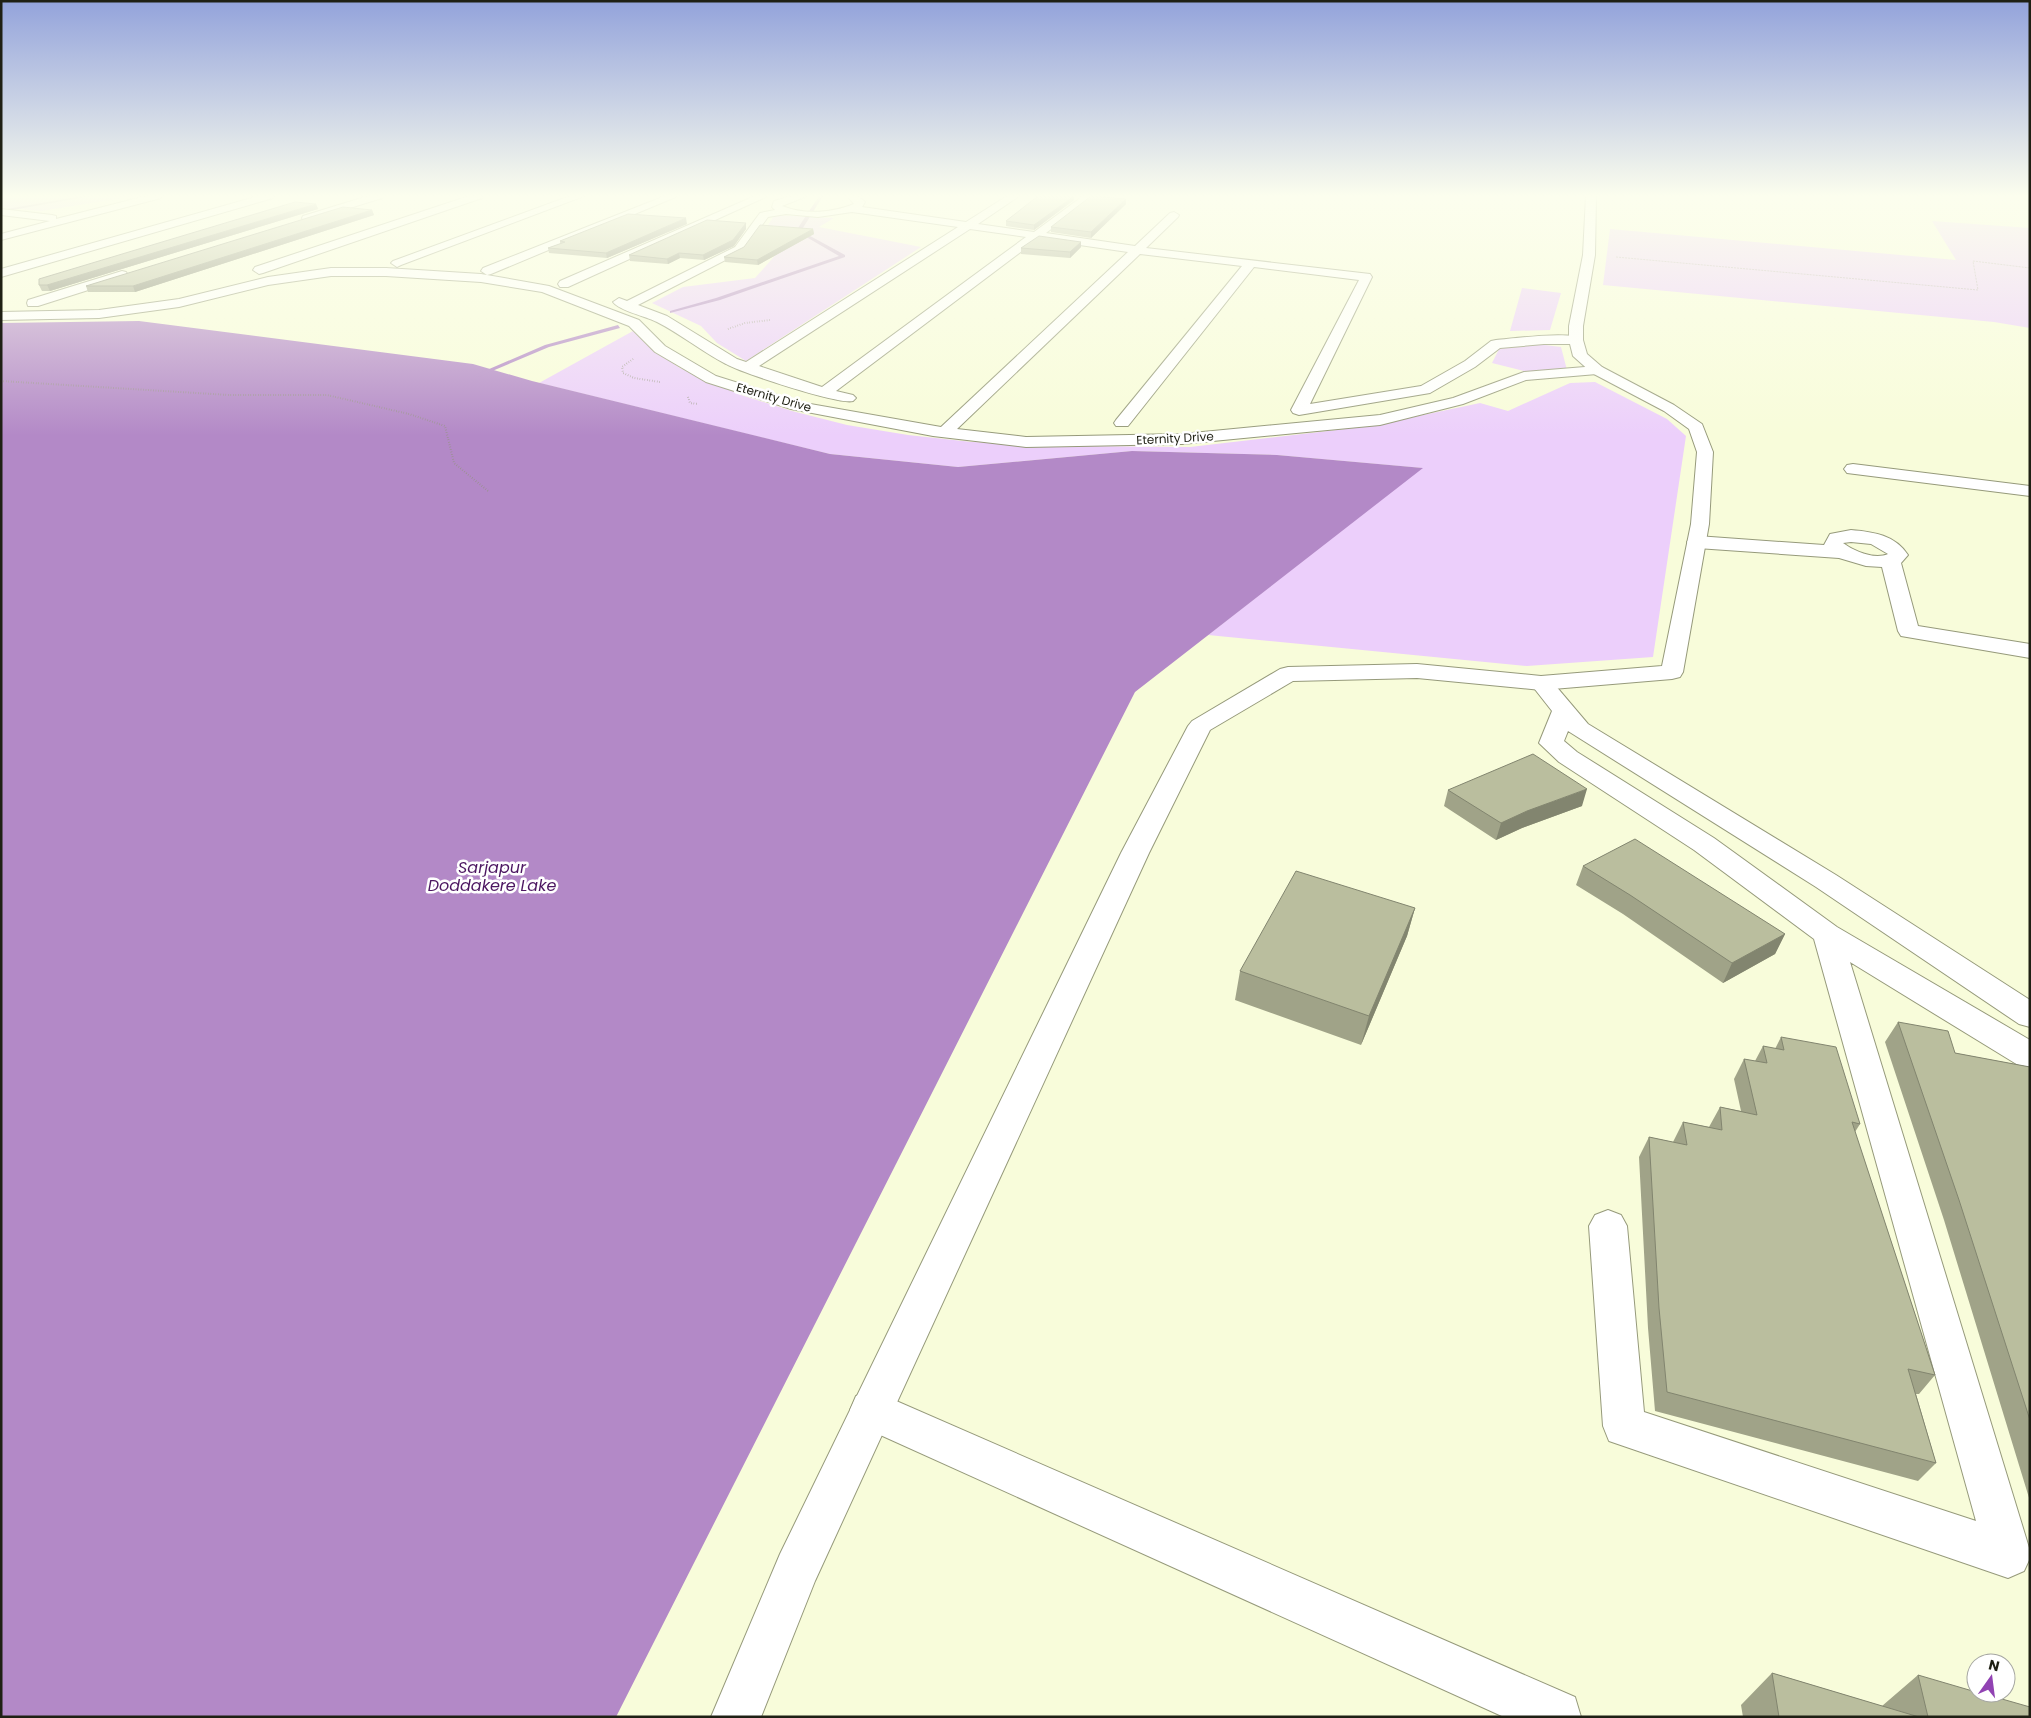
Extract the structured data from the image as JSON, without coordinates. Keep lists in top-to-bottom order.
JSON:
{
  "streets": {
    "street": ["Eternity Drive"]
  },
  "water": ["Sarjapur Doddakere Lake"],
  "north": "top"
}
